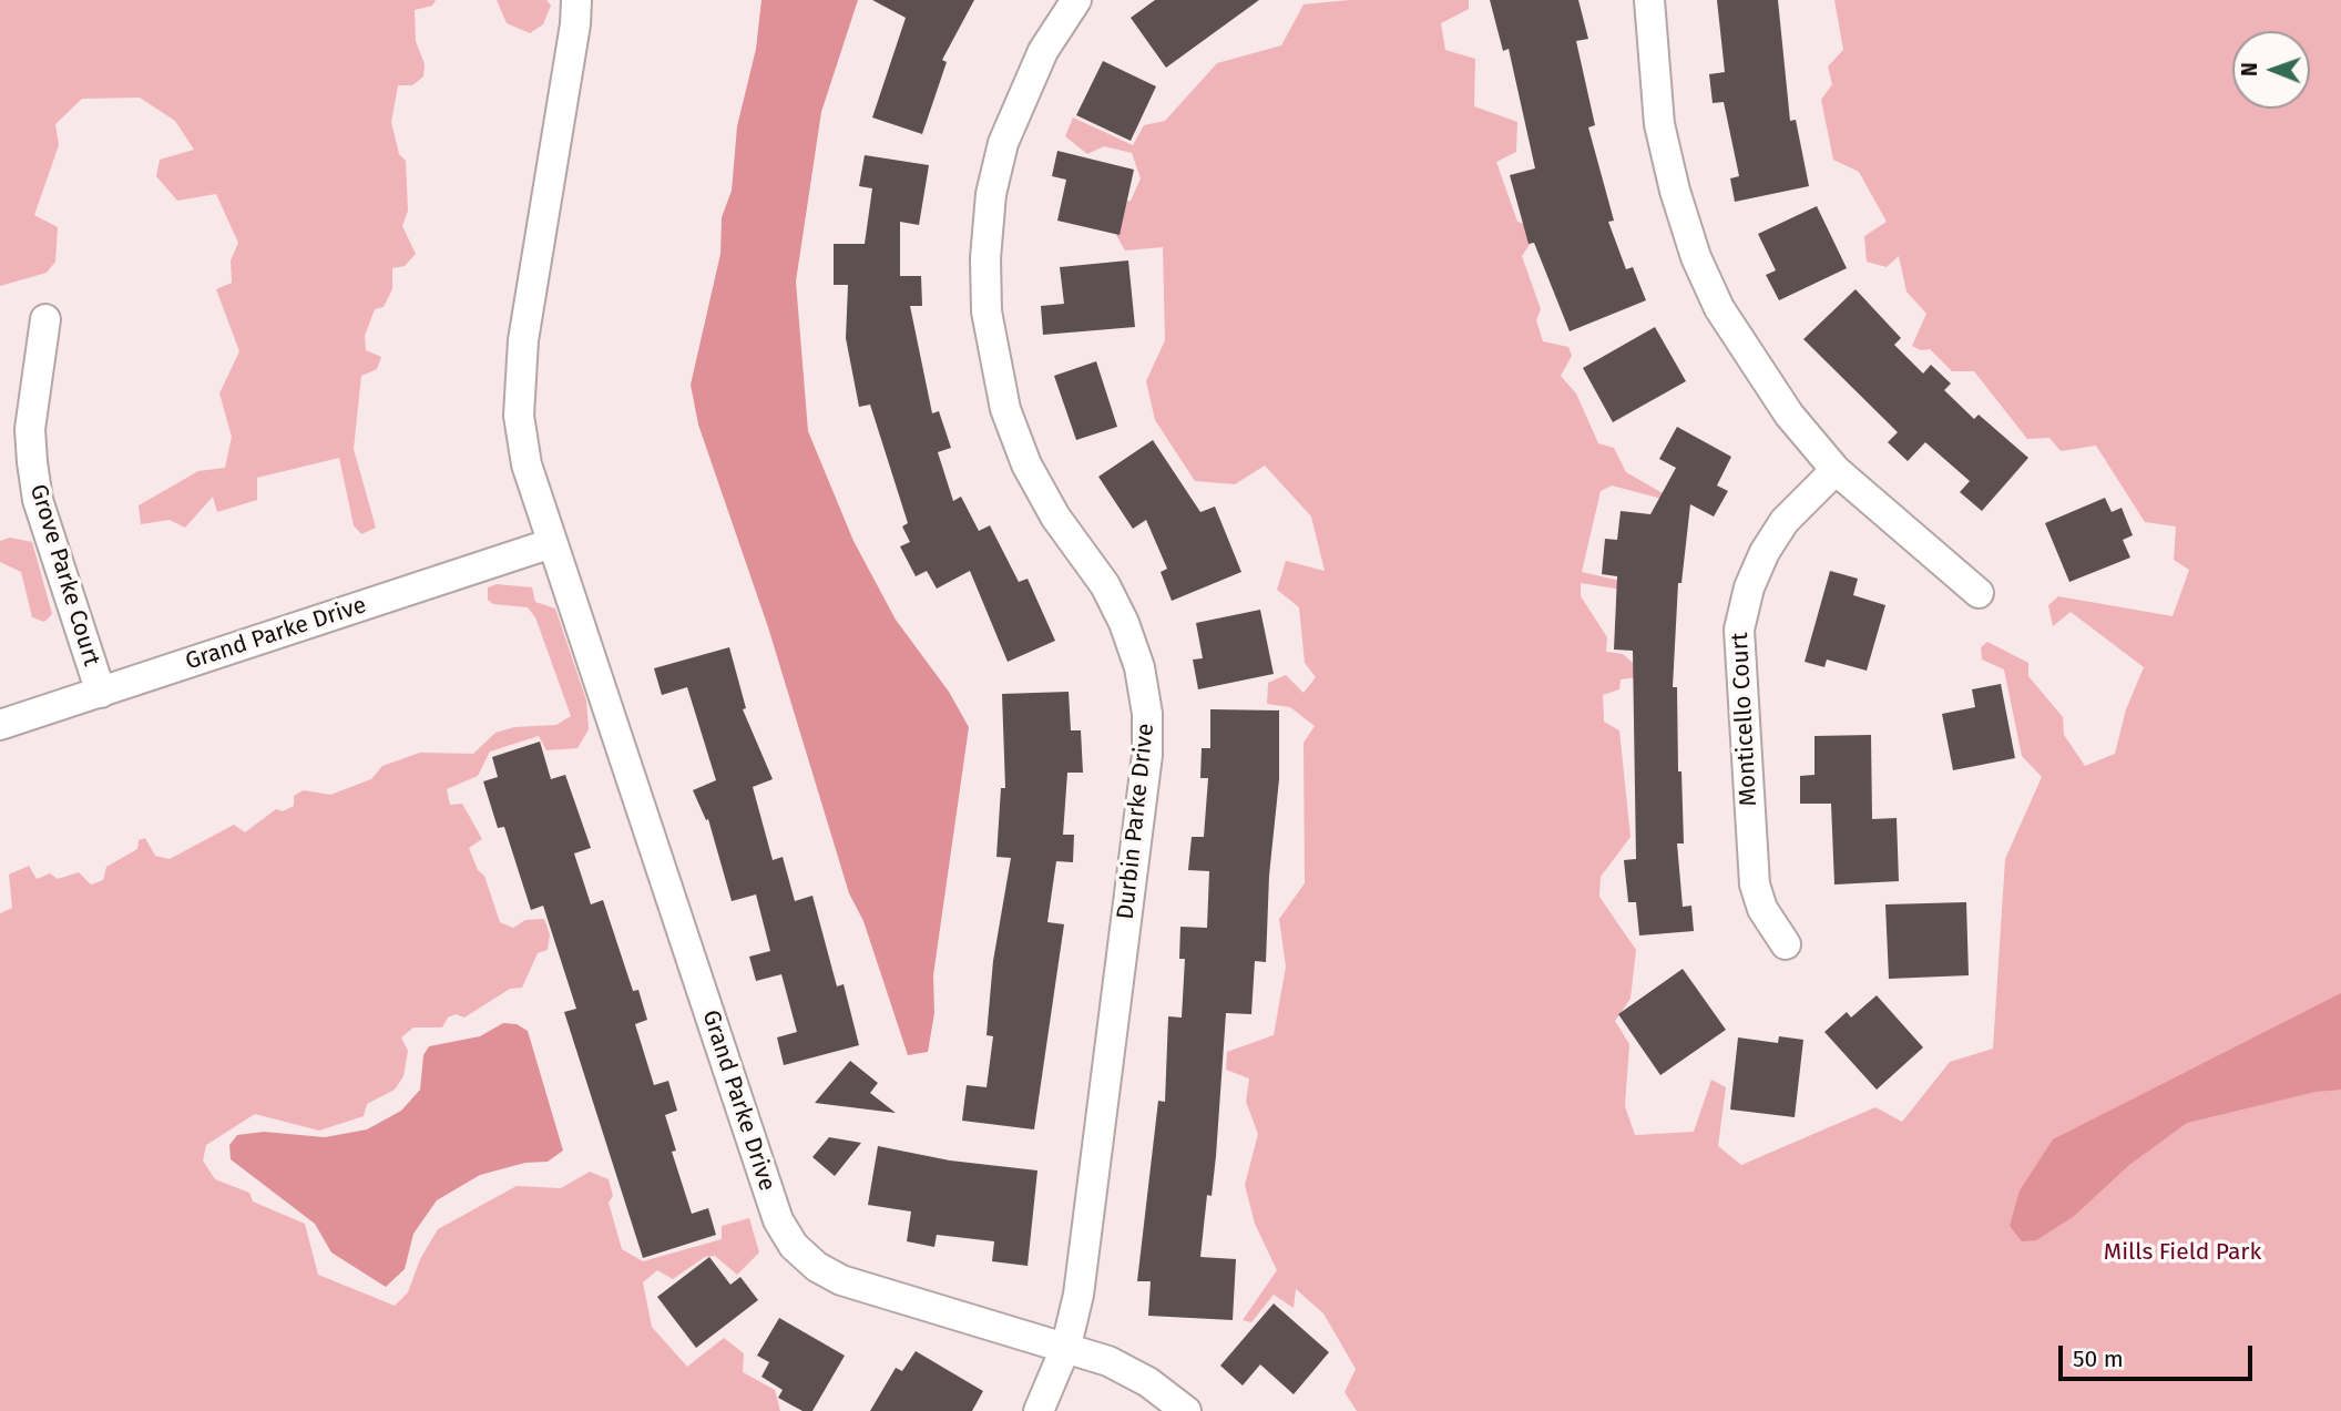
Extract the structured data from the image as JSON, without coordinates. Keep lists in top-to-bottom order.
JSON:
{
  "streets": {
    "street": [
      "Grove Parke Court",
      "Grand Parke Drive",
      "Monticello Court",
      "Durbin Parke Drive"
    ]
  },
  "crossings": [
    ["Grove Parke Court", "Grand Parke Drive"],
    ["Grand Parke Drive", "Durbin Parke Drive"]
  ],
  "parks": ["Mills Field Park"],
  "scale_bar": "50 m",
  "north": "left"
}
